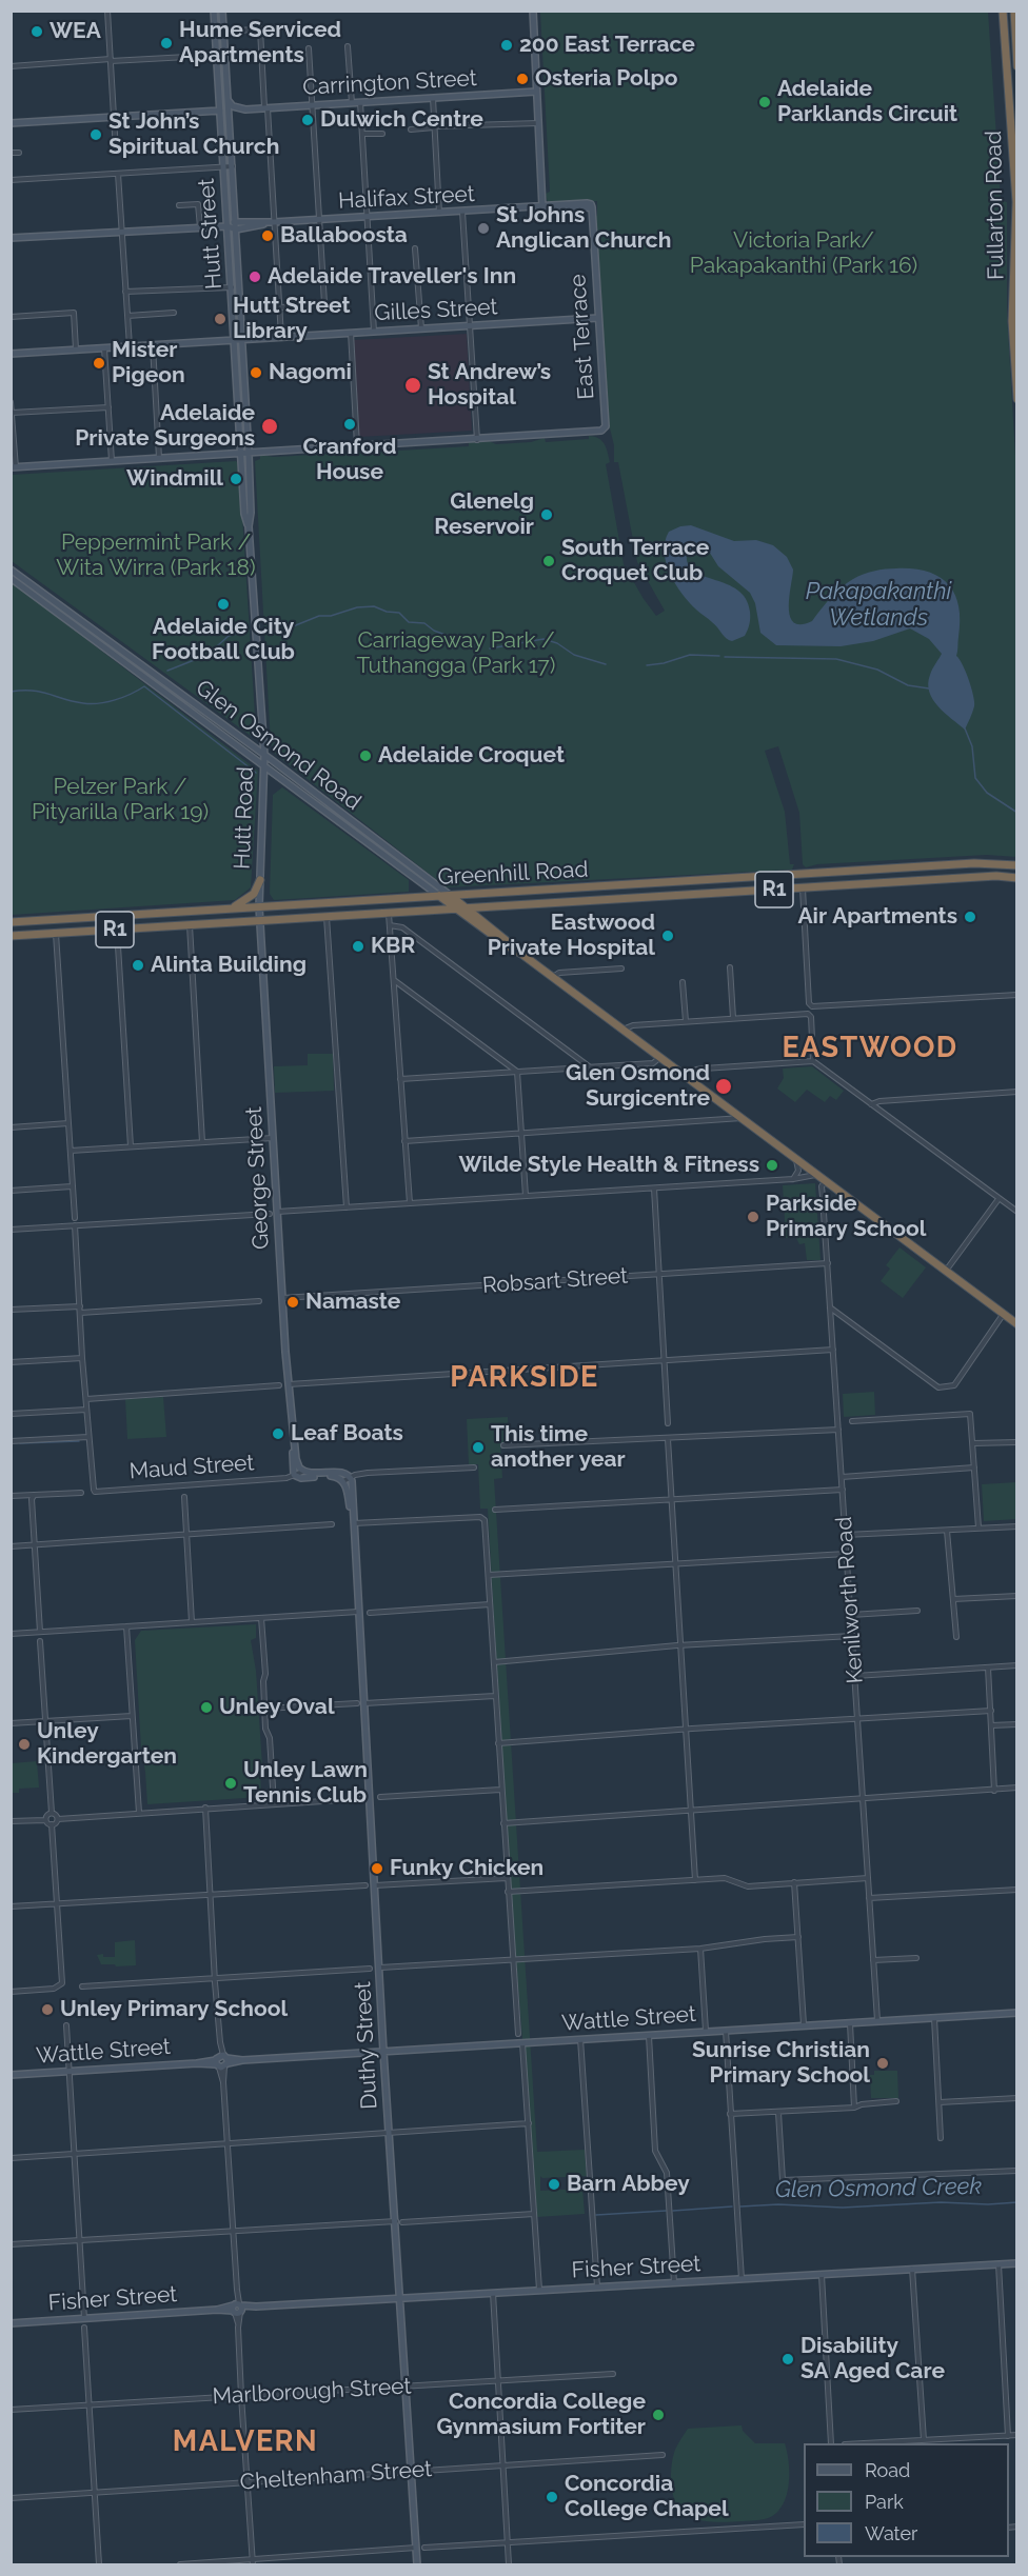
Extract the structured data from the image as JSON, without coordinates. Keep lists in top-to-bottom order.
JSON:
{
  "streets": {
    "highway": [
      "Fullarton Road",
      "Glen Osmond Road",
      "Greenhill Road",
      "R1"
    ],
    "street": [
      "Carrington Street",
      "Halifax Street",
      "Hutt Street",
      "Gilles Street",
      "East Terrace",
      "Hutt Road",
      "George Street",
      "Robsart Street",
      "Maud Street",
      "Kenilworth Road",
      "Wattle Street",
      "Duthy Street",
      "Fisher Street",
      "Marlborough Street",
      "Cheltenham Street"
    ]
  },
  "crossings": [
    ["Carrington Street", "Hutt Street"],
    ["Halifax Street", "Hutt Street"],
    ["Halifax Street", "East Terrace"],
    ["Hutt Street", "Gilles Street"],
    ["Hutt Street", "Hutt Road"],
    ["Gilles Street", "East Terrace"],
    ["Glen Osmond Road", "Hutt Road"],
    ["Glen Osmond Road", "Greenhill Road"],
    ["Glen Osmond Road", "Kenilworth Road"],
    ["Hutt Road", "Greenhill Road"],
    ["Hutt Road", "George Street"],
    ["Greenhill Road", "George Street"],
    ["George Street", "Robsart Street"],
    ["George Street", "Maud Street"],
    ["Robsart Street", "Kenilworth Road"],
    ["Maud Street", "Duthy Street"],
    ["Kenilworth Road", "Wattle Street"],
    ["Wattle Street", "Duthy Street"],
    ["Duthy Street", "Fisher Street"],
    ["Duthy Street", "Marlborough Street"],
    ["Duthy Street", "Cheltenham Street"]
  ],
  "districts": ["EASTWOOD", "PARKSIDE", "MALVERN"],
  "water": ["Pakapakanthi Wetlands", "Glen Osmond Creek"],
  "parks": [
    "Victoria Park/ Pakapakanthi (Park 16)",
    "Peppermint Park / Wita Wirra (Park 18)",
    "Carriageway Park / Tuthangga (Park 17)",
    "Pelzer Park / Pityarilla (Park 19)"
  ],
  "places": [
    "WEA",
    "Hume Serviced Apartments",
    "200 East Terrace",
    "Osteria Polpo",
    "Adelaide Parklands Circuit",
    "Dulwich Centre",
    "St John’s Spiritual Church",
    "St Johns Anglican Church",
    "Ballaboosta",
    "Adelaide Traveller's Inn",
    "Hutt Street Library",
    "Mister Pigeon",
    "Nagomi",
    "St Andrew’s Hospital",
    "Cranford House",
    "Adelaide Private Surgeons",
    "Windmill",
    "Glenelg Reservoir",
    "South Terrace Croquet Club",
    "Adelaide City Football Club",
    "Adelaide Croquet",
    "Air Apartments",
    "Eastwood Private Hospital",
    "KBR",
    "Alinta Building",
    "Glen Osmond Surgicentre",
    "Wilde Style Health & Fitness",
    "Parkside Primary School",
    "Namaste",
    "Leaf Boats",
    "This time another year",
    "Unley Oval",
    "Unley Kindergarten",
    "Unley Lawn Tennis Club",
    "Funky Chicken",
    "Unley Primary School",
    "Sunrise Christian Primary School",
    "Barn Abbey",
    "Disability SA Aged Care",
    "Concordia College Gynmasium Fortiter",
    "Concordia College Chapel"
  ],
  "legend": ["Road", "Park", "Water"]
}
